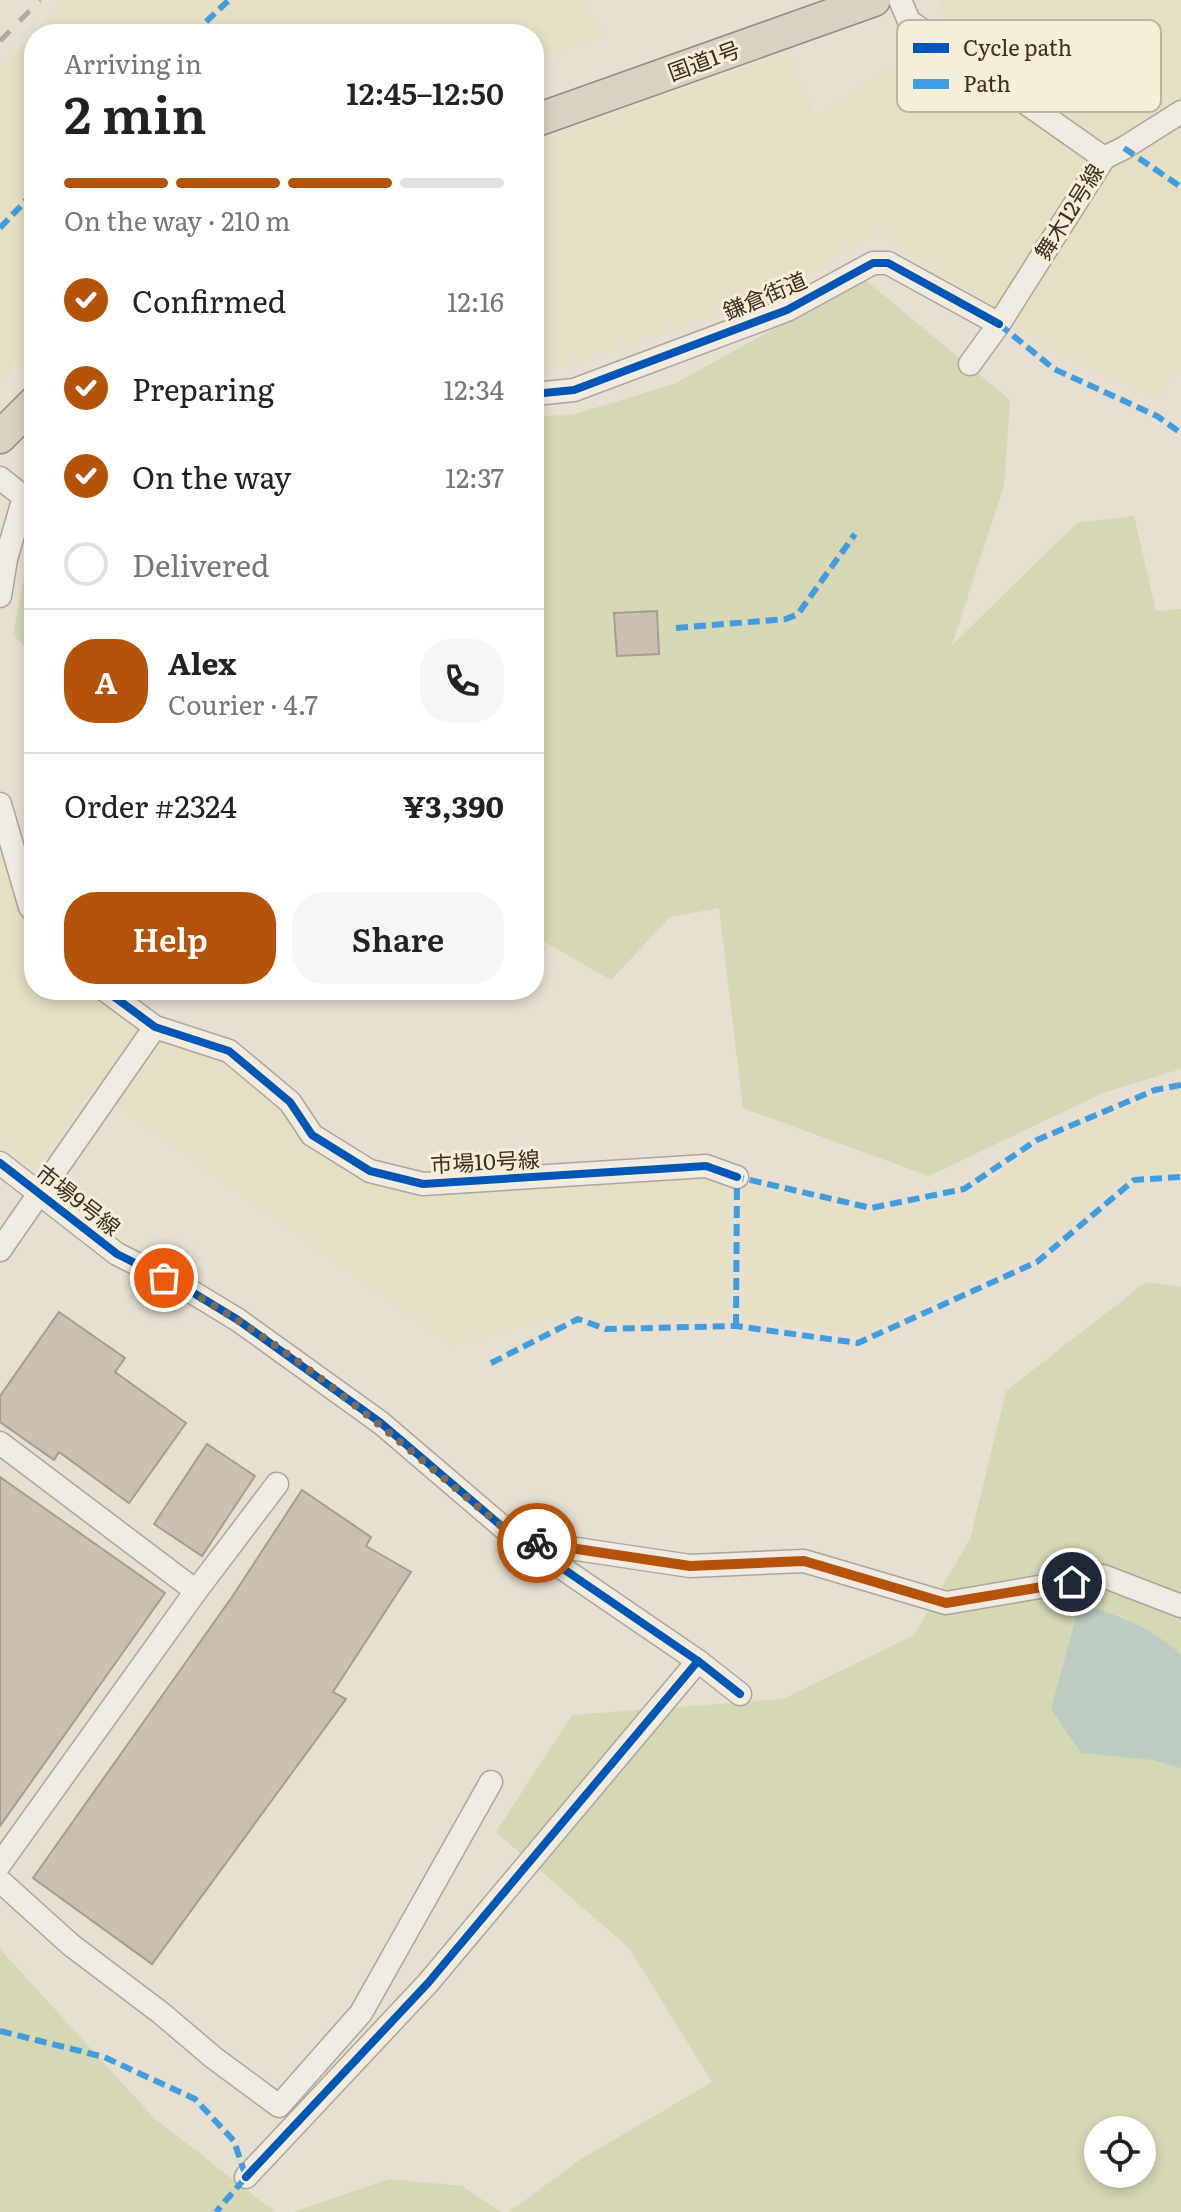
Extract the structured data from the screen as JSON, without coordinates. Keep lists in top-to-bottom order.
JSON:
{
  "streets": {
    "highway": ["国道1号"],
    "street": [
      "舞木12号線",
      "鎌倉街道",
      "市場10号線",
      "市場9号線"
    ]
  },
  "crossings": [
    ["舞木12号線", "鎌倉街道"]
  ],
  "legend": ["Cycle path", "Path"],
  "page": {
    "heading": ["2 min", "Arriving in", "12:45–12:50"],
    "panel": [
      "Alex",
      "Courier · 4.7",
      "Order #2324",
      "¥3,390"
    ],
    "bar": "On the way · 210 m",
    "list": [
      ["Confirmed", "12:16"],
      ["Preparing", "12:34"],
      ["On the way", "12:37"],
      "Delivered"
    ],
    "round": "A",
    "buttons": ["Help", "Share"]
  }
}
